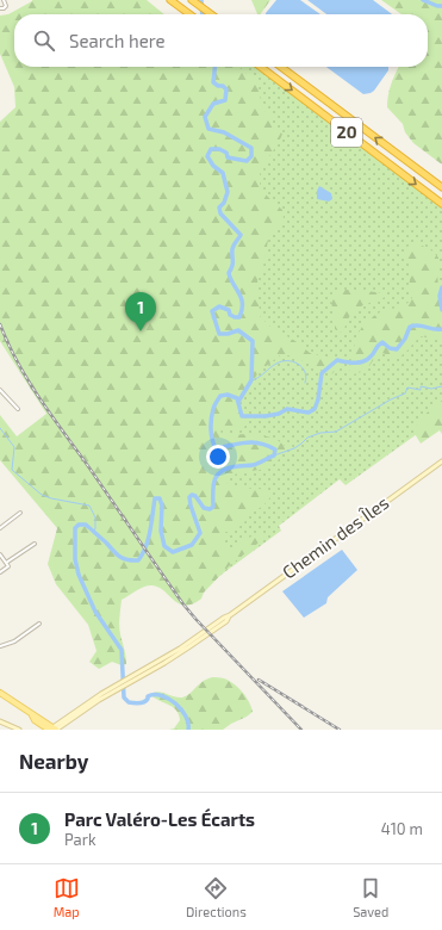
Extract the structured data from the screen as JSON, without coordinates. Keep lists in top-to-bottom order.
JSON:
{
  "streets": {
    "highway": ["20"],
    "main road": ["Chemin des Îles"]
  },
  "page": {
    "search": "Search here",
    "pins": "1",
    "heading": "Nearby",
    "list": [
      {
        "mark": "1",
        "name": "Parc Valéro-Les Écarts",
        "note": "Park",
        "value": "410 m"
      }
    ],
    "nav": ["Map", "Directions", "Saved"]
  }
}
